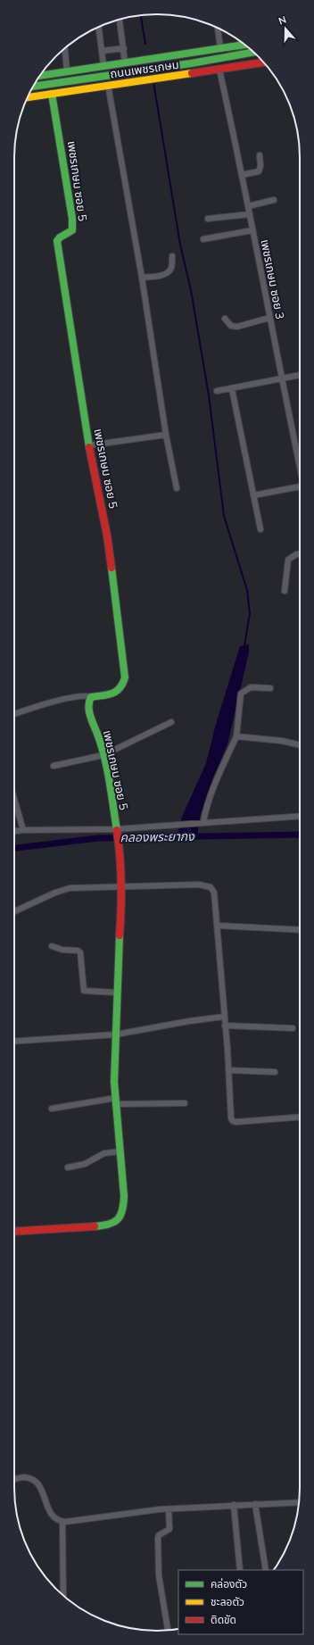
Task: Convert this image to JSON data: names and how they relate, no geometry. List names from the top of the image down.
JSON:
{
  "streets": {
    "main road": ["ถนนเพชรเกษม", "เพชรเกษม ซอย 5"],
    "street": ["เพชรเกษม ซอย 3"]
  },
  "crossings": [
    ["ถนนเพชรเกษม", "เพชรเกษม ซอย 5"],
    ["ถนนเพชรเกษม", "เพชรเกษม ซอย 3"]
  ],
  "water": ["คลองพระยากง"],
  "legend": ["คล่องตัว", "ชะลอตัว", "ติดขัด"],
  "north": "top"
}
